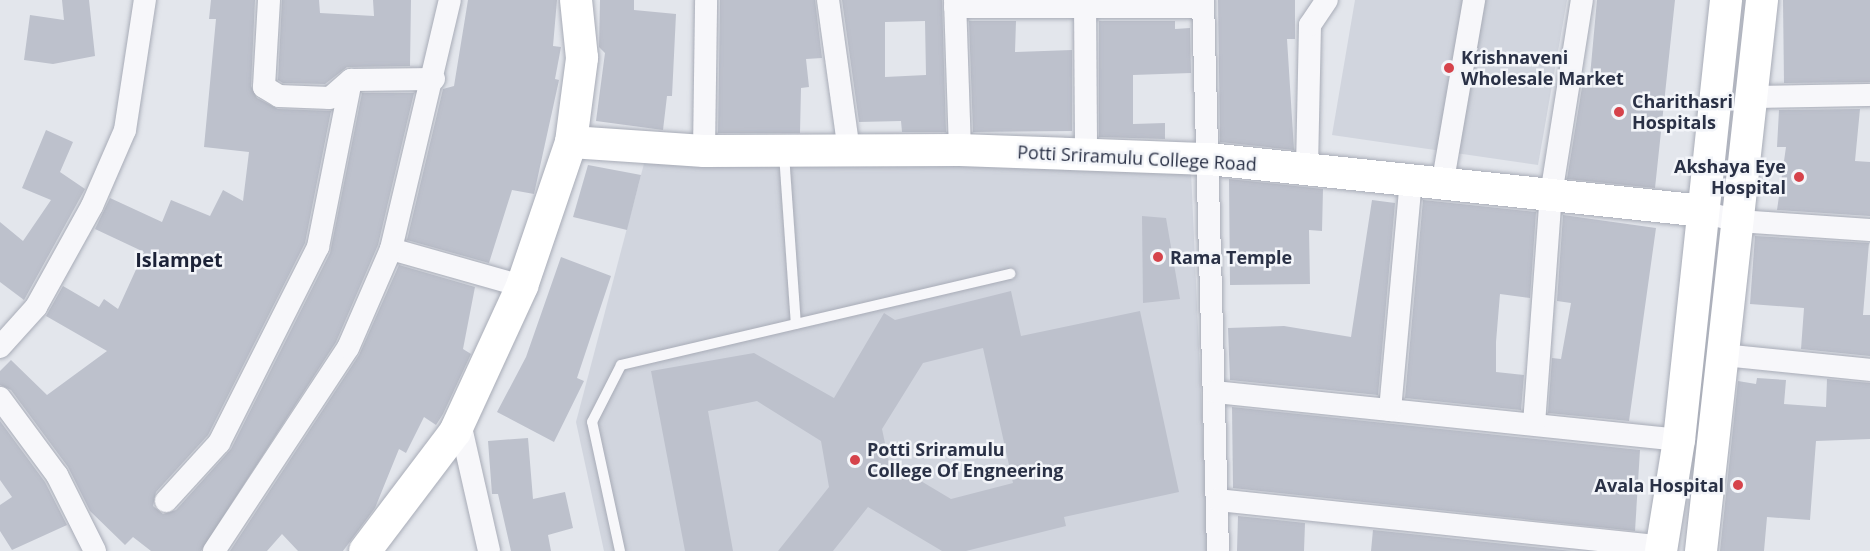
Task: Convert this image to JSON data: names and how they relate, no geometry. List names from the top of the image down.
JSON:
{
  "streets": {
    "street": ["Potti Sriramulu College Road"]
  },
  "districts": ["Islampet"],
  "places": [
    "Krishnaveni Wholesale Market",
    "Charithasri Hospitals",
    "Akshaya Eye Hospital",
    "Rama Temple",
    "Potti Sriramulu College Of Engneering",
    "Avala Hospital"
  ]
}
